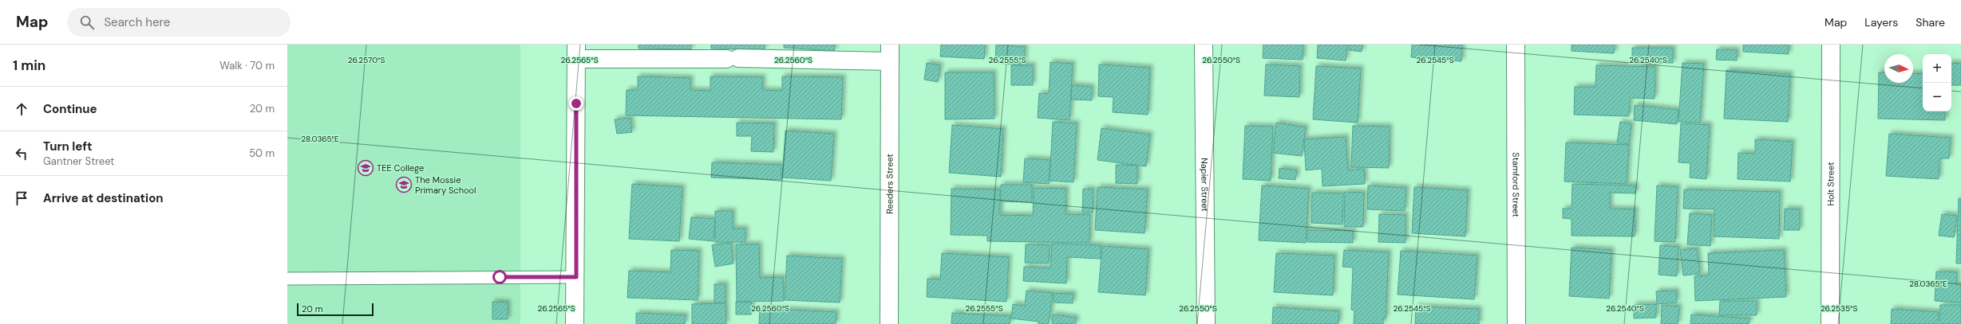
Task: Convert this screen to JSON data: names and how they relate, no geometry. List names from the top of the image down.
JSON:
{
  "streets": {
    "street": [
      "Reeders Street",
      "Napier Street",
      "Stamford Street",
      "Holt Street"
    ]
  },
  "places": {
    "school or university": ["TEE College", "The Mossie Primary School"]
  },
  "scale_bar": "20 m",
  "north": "right",
  "page": {
    "header": "Map",
    "search": "Search here",
    "nav": ["Map", "Layers", "Share"],
    "heading": ["1 min", "Walk · 70 m"],
    "map_buttons": ["+", "−"],
    "list": [
      ["Continue", "20 m"],
      ["Turn left", "Gantner Street", "50 m"],
      "Arrive at destination"
    ],
    "scale": "20 m"
  },
  "coordinates": [
    "26.2570°S",
    "26.2565°S",
    "26.2560°S",
    "26.2555°S",
    "26.2550°S",
    "26.2545°S",
    "26.2540°S",
    "28.0365°E",
    "26.2535°S"
  ]
}
